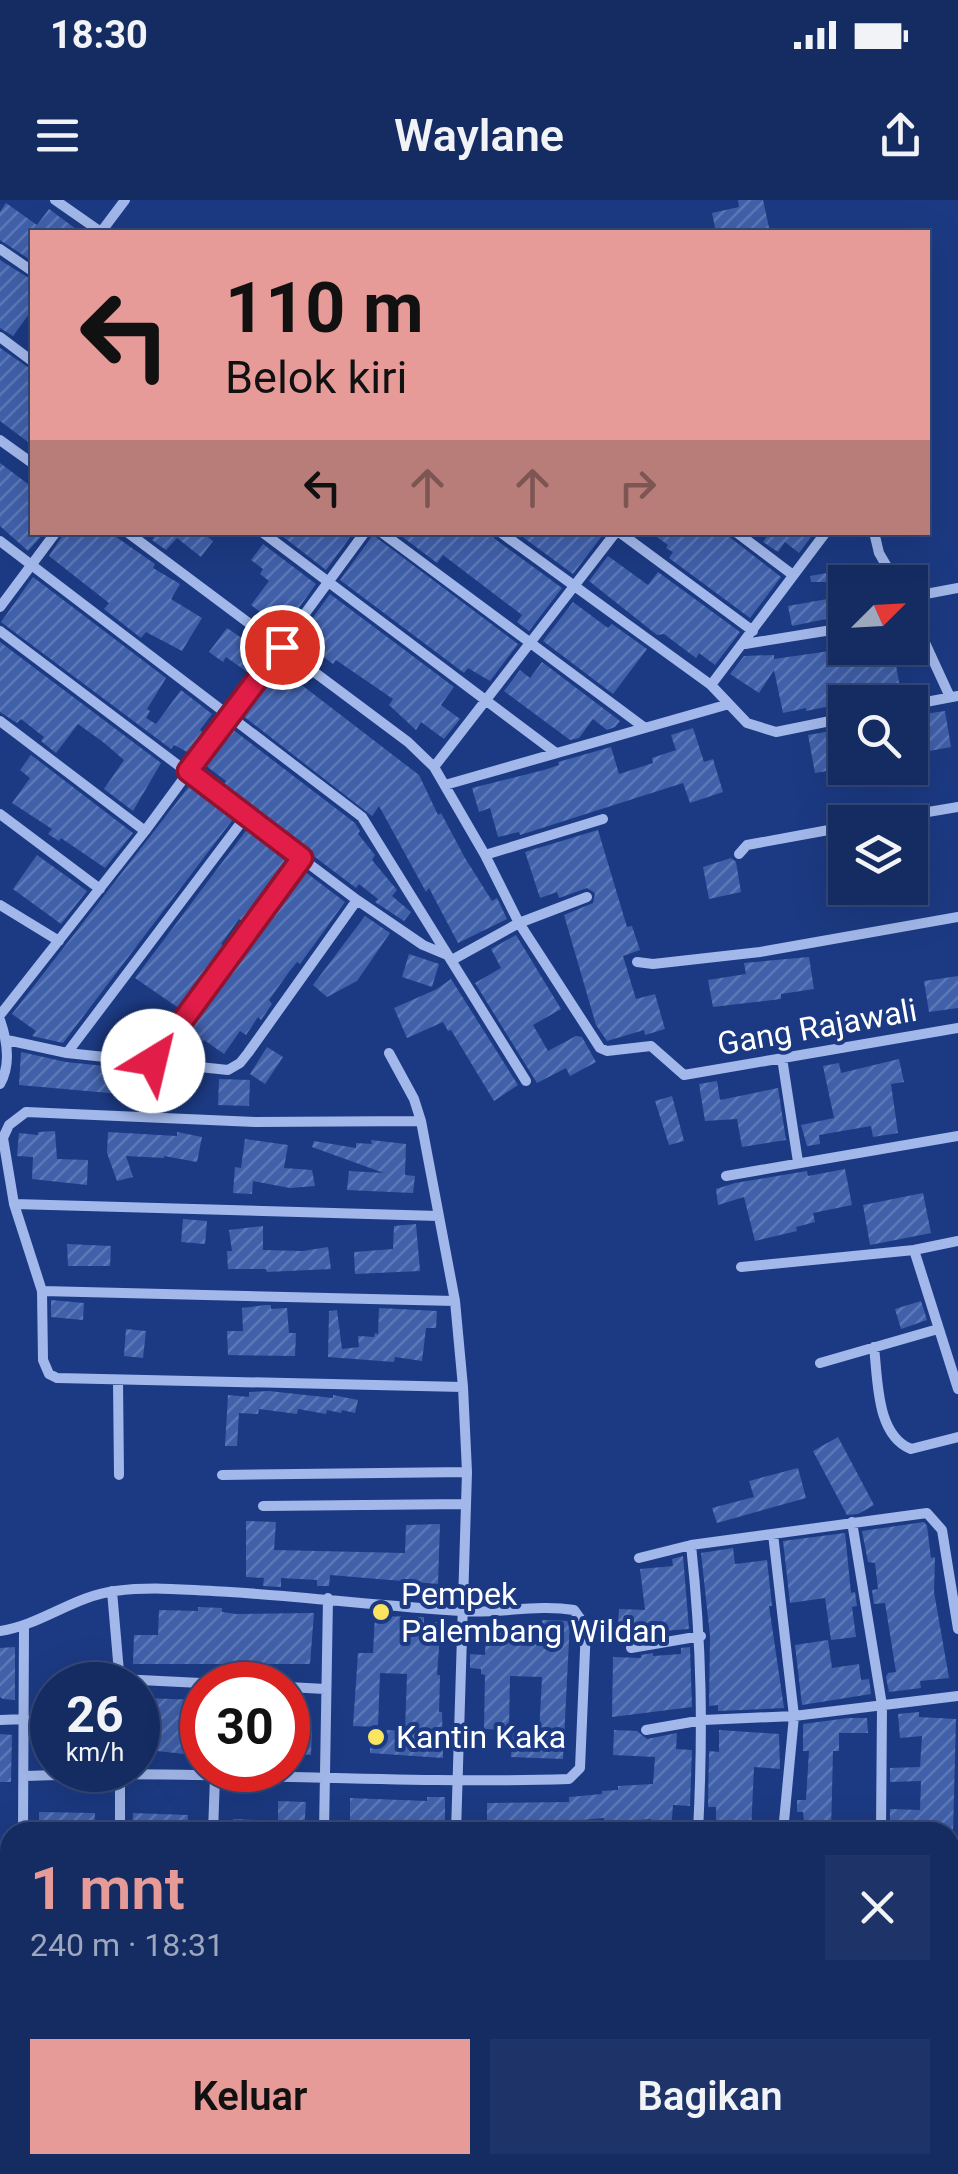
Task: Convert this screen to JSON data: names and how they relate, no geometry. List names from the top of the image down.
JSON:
{
  "streets": {
    "street": ["Gang Rajawali"]
  },
  "places": ["Pempek Palembang Wildan", "Kantin Kaka"],
  "north": "top right",
  "page": {
    "status": "18:30",
    "header": "Waylane",
    "turn": ["110 m", "Belok kiri"],
    "speed": "26 km/h",
    "limit": "30",
    "heading": ["1 mnt", "240 m · 18:31"],
    "buttons": ["Keluar", "Bagikan"]
  }
}
